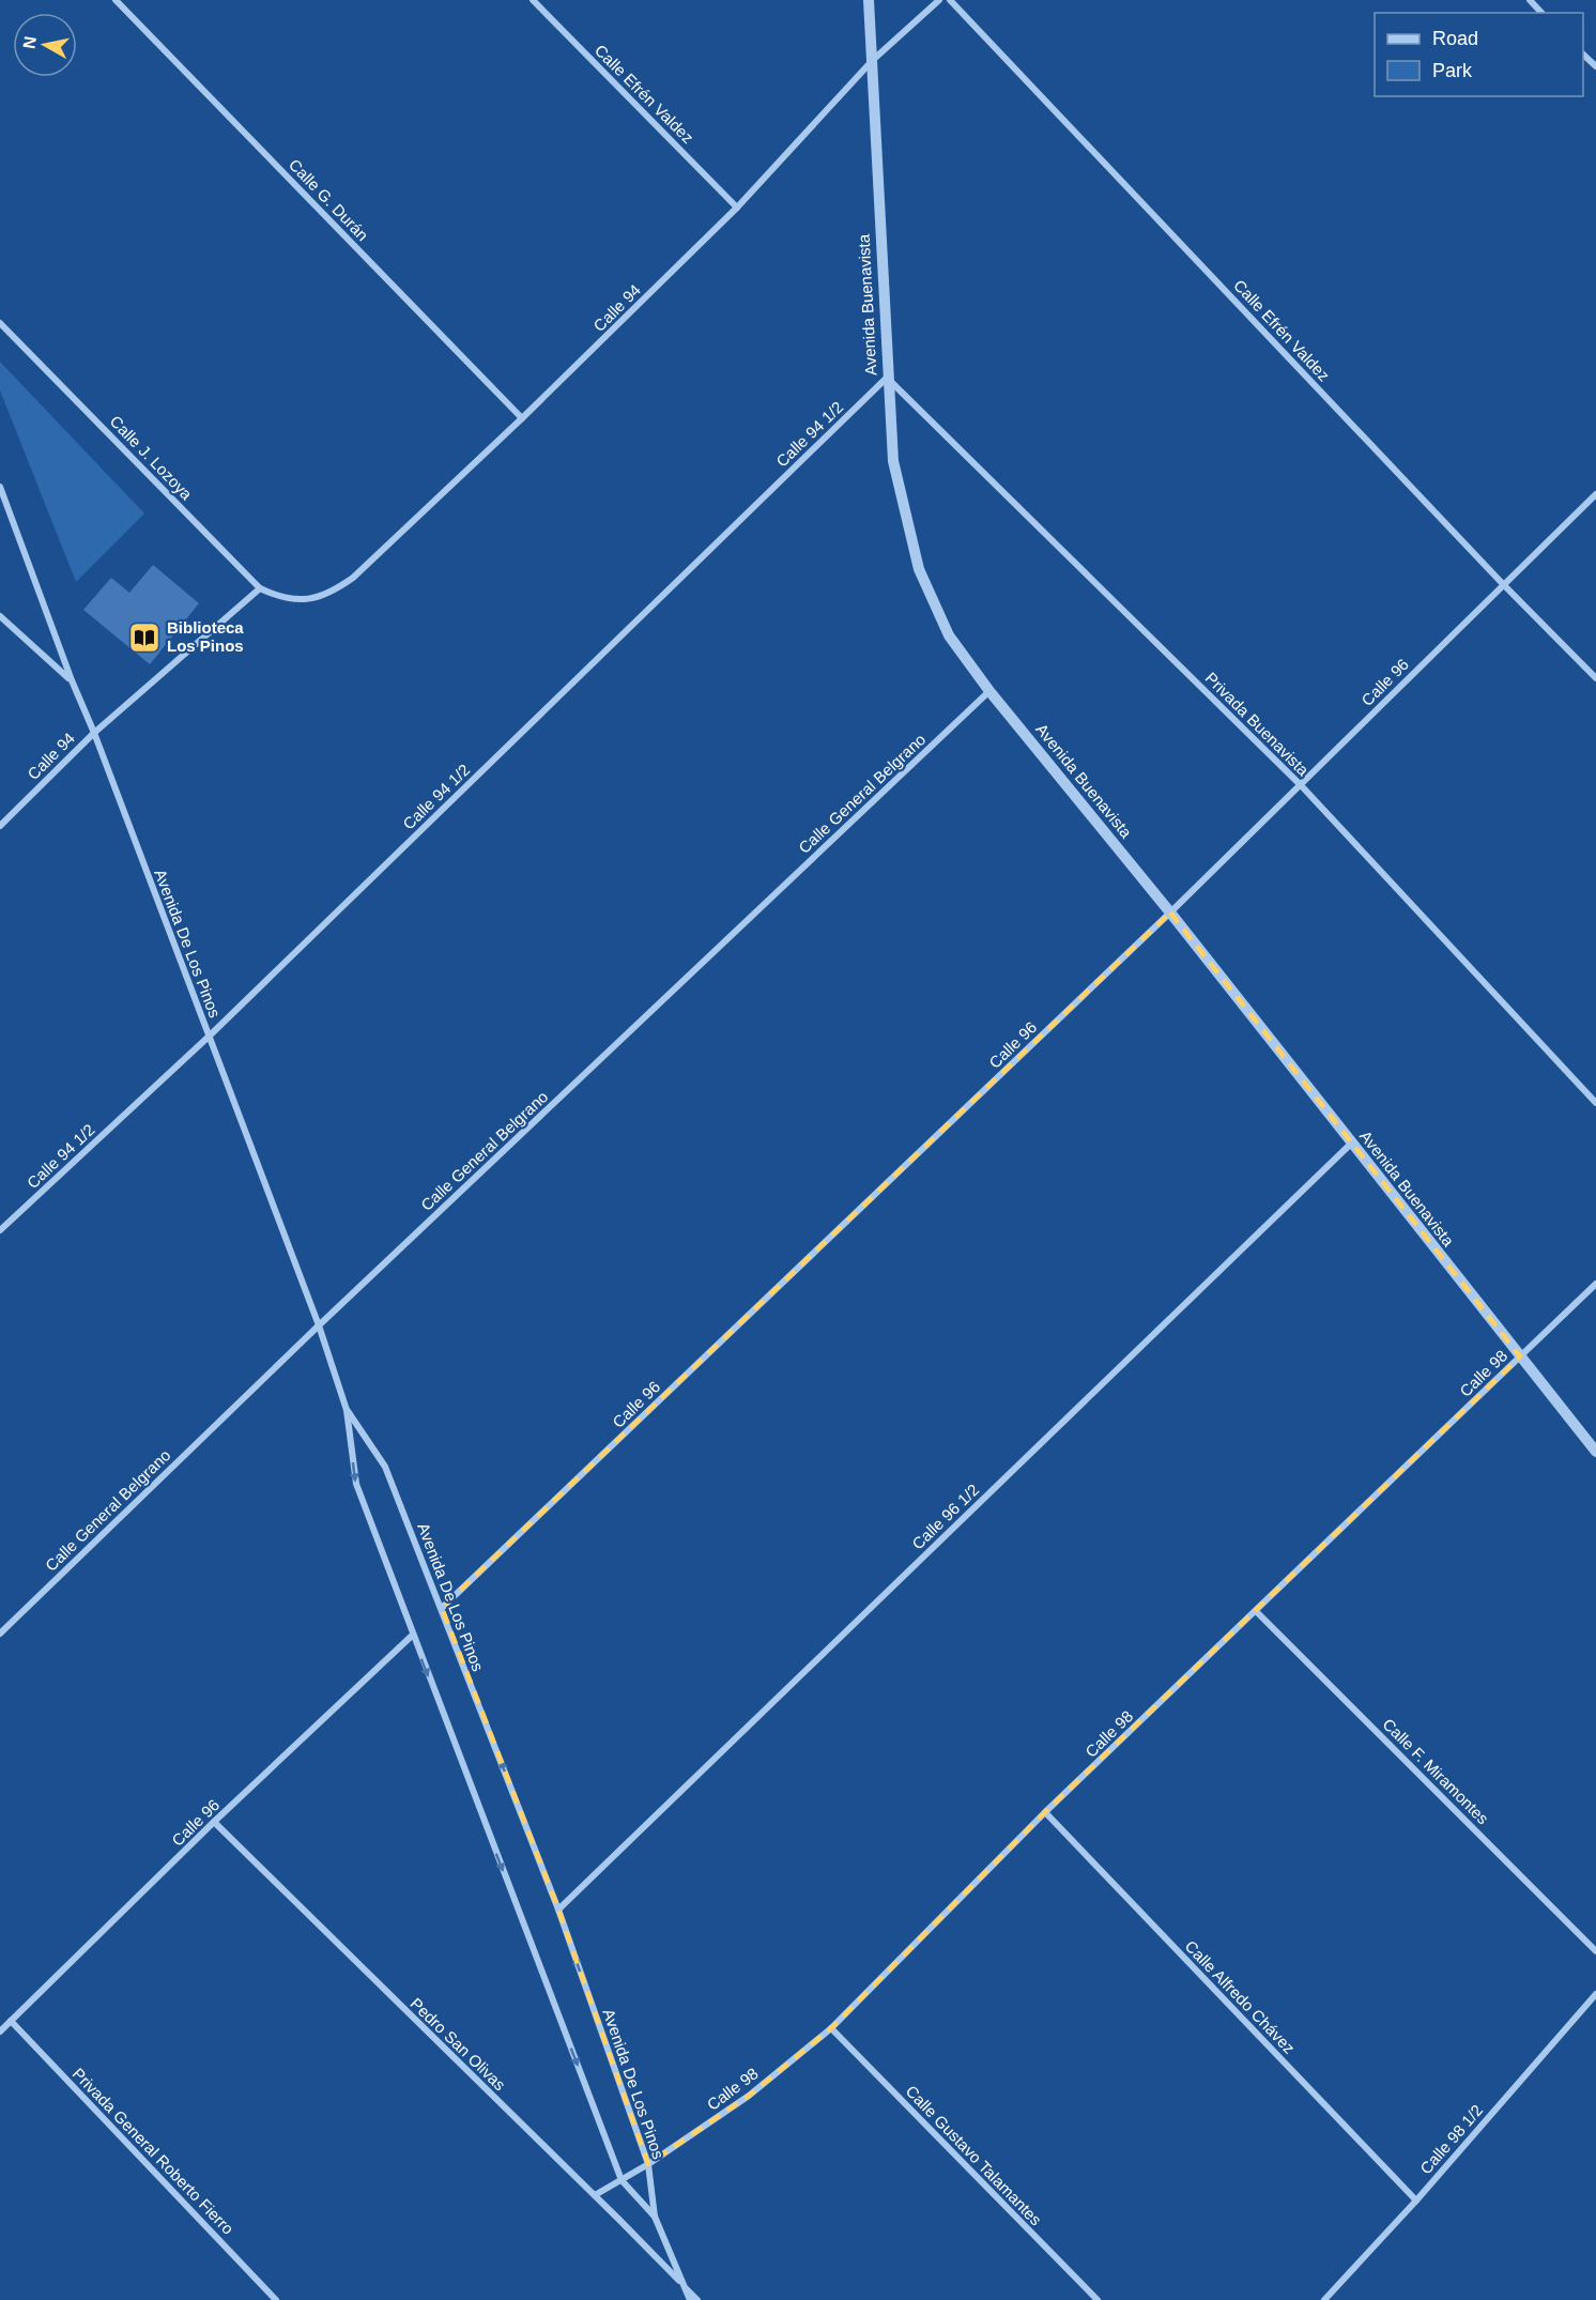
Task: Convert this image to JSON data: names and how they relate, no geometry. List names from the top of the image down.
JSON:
{
  "streets": {
    "street": [
      "Calle Efrén Valdez",
      "Calle G. Durán",
      "Avenida Buenavista",
      "Calle 94",
      "Calle 94 1/2",
      "Calle J. Lozoya",
      "Calle 96",
      "Privada Buenavista",
      "Calle General Belgrano",
      "Avenida De Los Pinos",
      "Calle 98",
      "Calle 96 1/2",
      "Calle F. Miramontes",
      "Calle Alfredo Chávez",
      "Pedro San Olivas",
      "Calle 98 1/2",
      "Privada General Roberto Fierro",
      "Calle Gustavo Talamantes"
    ]
  },
  "crossings": [
    ["Calle Efrén Valdez", "Calle 94"],
    ["Calle Efrén Valdez", "Calle 96"],
    ["Calle G. Durán", "Calle 94"],
    ["Avenida Buenavista", "Calle 94"],
    ["Avenida Buenavista", "Calle 94 1/2"],
    ["Avenida Buenavista", "Calle 96"],
    ["Avenida Buenavista", "Privada Buenavista"],
    ["Avenida Buenavista", "Calle General Belgrano"],
    ["Avenida Buenavista", "Calle 98"],
    ["Avenida Buenavista", "Calle 96 1/2"],
    ["Calle 94", "Calle J. Lozoya"],
    ["Calle 94", "Avenida De Los Pinos"],
    ["Calle 94 1/2", "Privada Buenavista"],
    ["Calle 94 1/2", "Avenida De Los Pinos"],
    ["Calle 96", "Privada Buenavista"],
    ["Calle 96", "Avenida De Los Pinos"],
    ["Calle 96", "Pedro San Olivas"],
    ["Calle 96", "Privada General Roberto Fierro"],
    ["Calle General Belgrano", "Avenida De Los Pinos"],
    ["Avenida De Los Pinos", "Calle 98"],
    ["Avenida De Los Pinos", "Calle 96 1/2"],
    ["Calle 98", "Calle F. Miramontes"],
    ["Calle 98", "Calle Alfredo Chávez"],
    ["Calle 98", "Pedro San Olivas"],
    ["Calle 98", "Calle Gustavo Talamantes"],
    ["Calle Alfredo Chávez", "Calle 98 1/2"]
  ],
  "places": {
    "library": ["Biblioteca Los Pinos"]
  },
  "legend": ["Road", "Park"],
  "north": "left"
}
